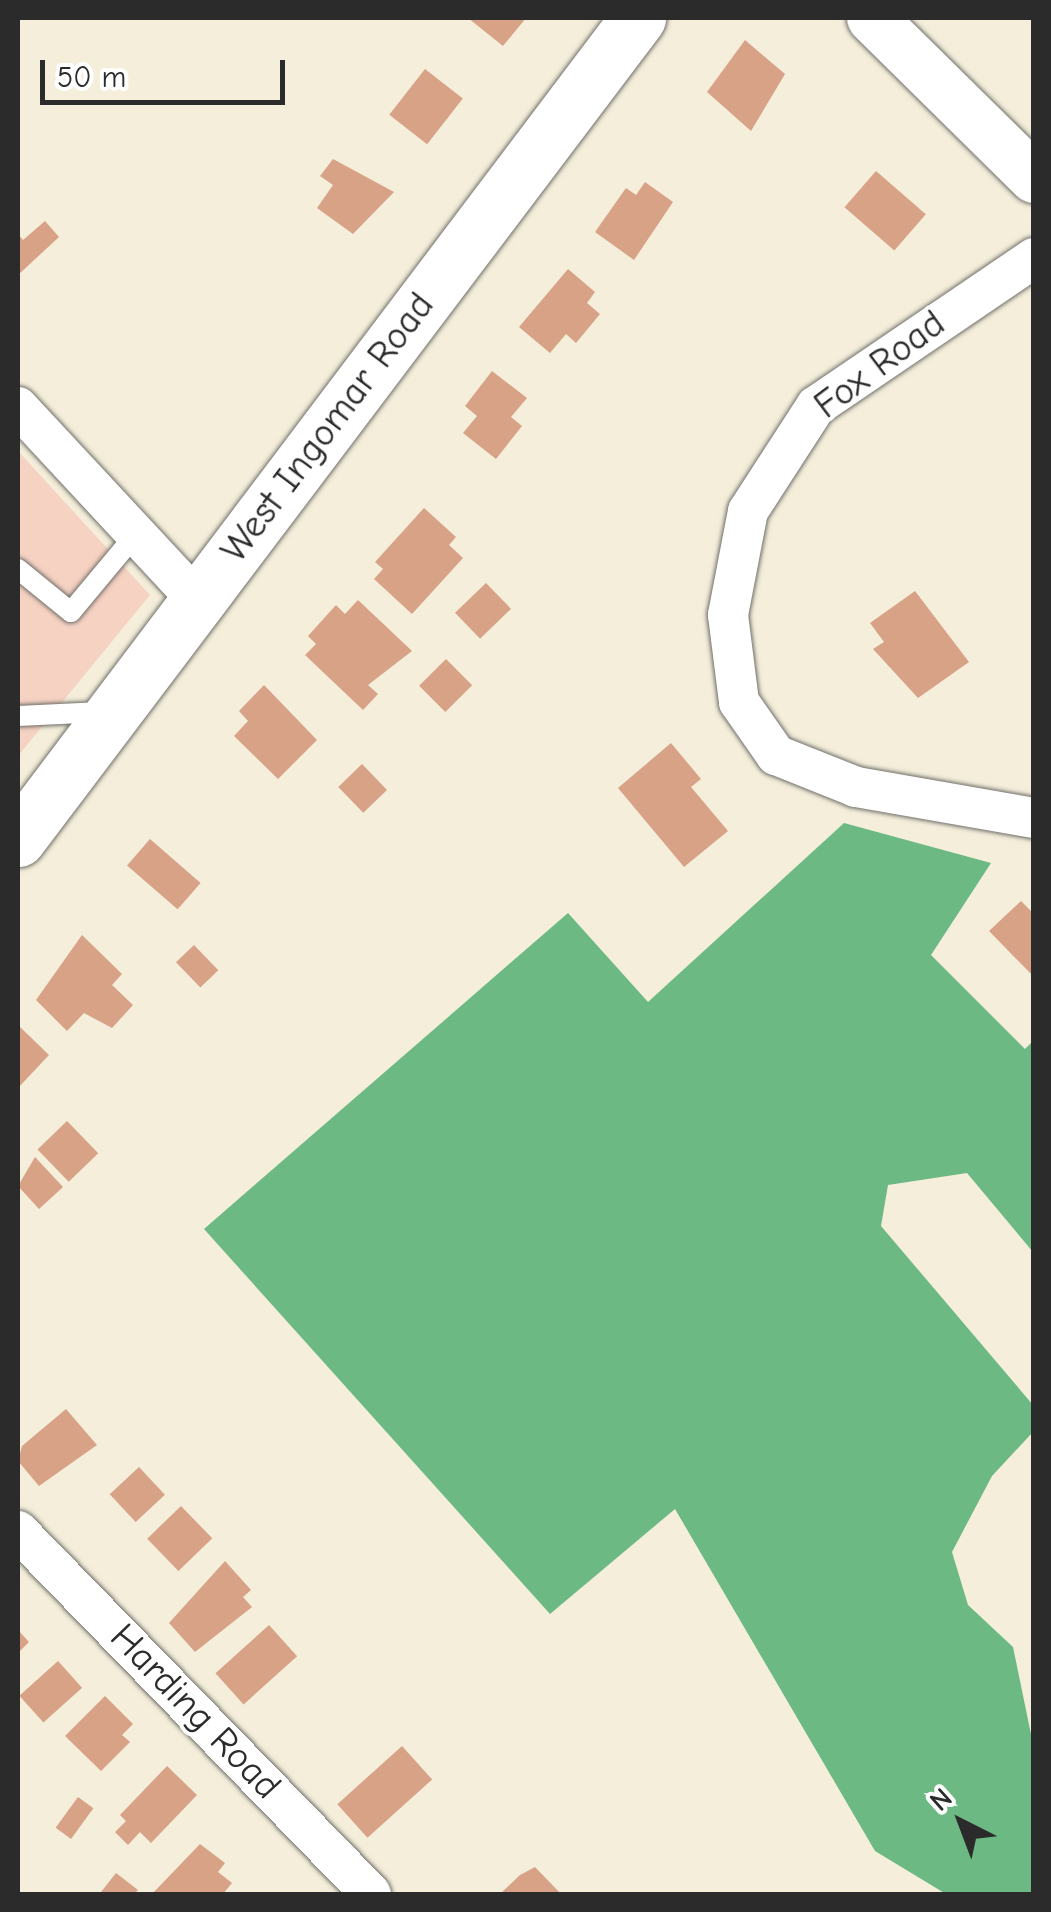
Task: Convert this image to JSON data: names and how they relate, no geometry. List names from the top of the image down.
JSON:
{
  "streets": {
    "main road": ["West Ingomar Road"],
    "street": ["Fox Road", "Harding Road"]
  },
  "scale_bar": "50 m",
  "north": "top left"
}
